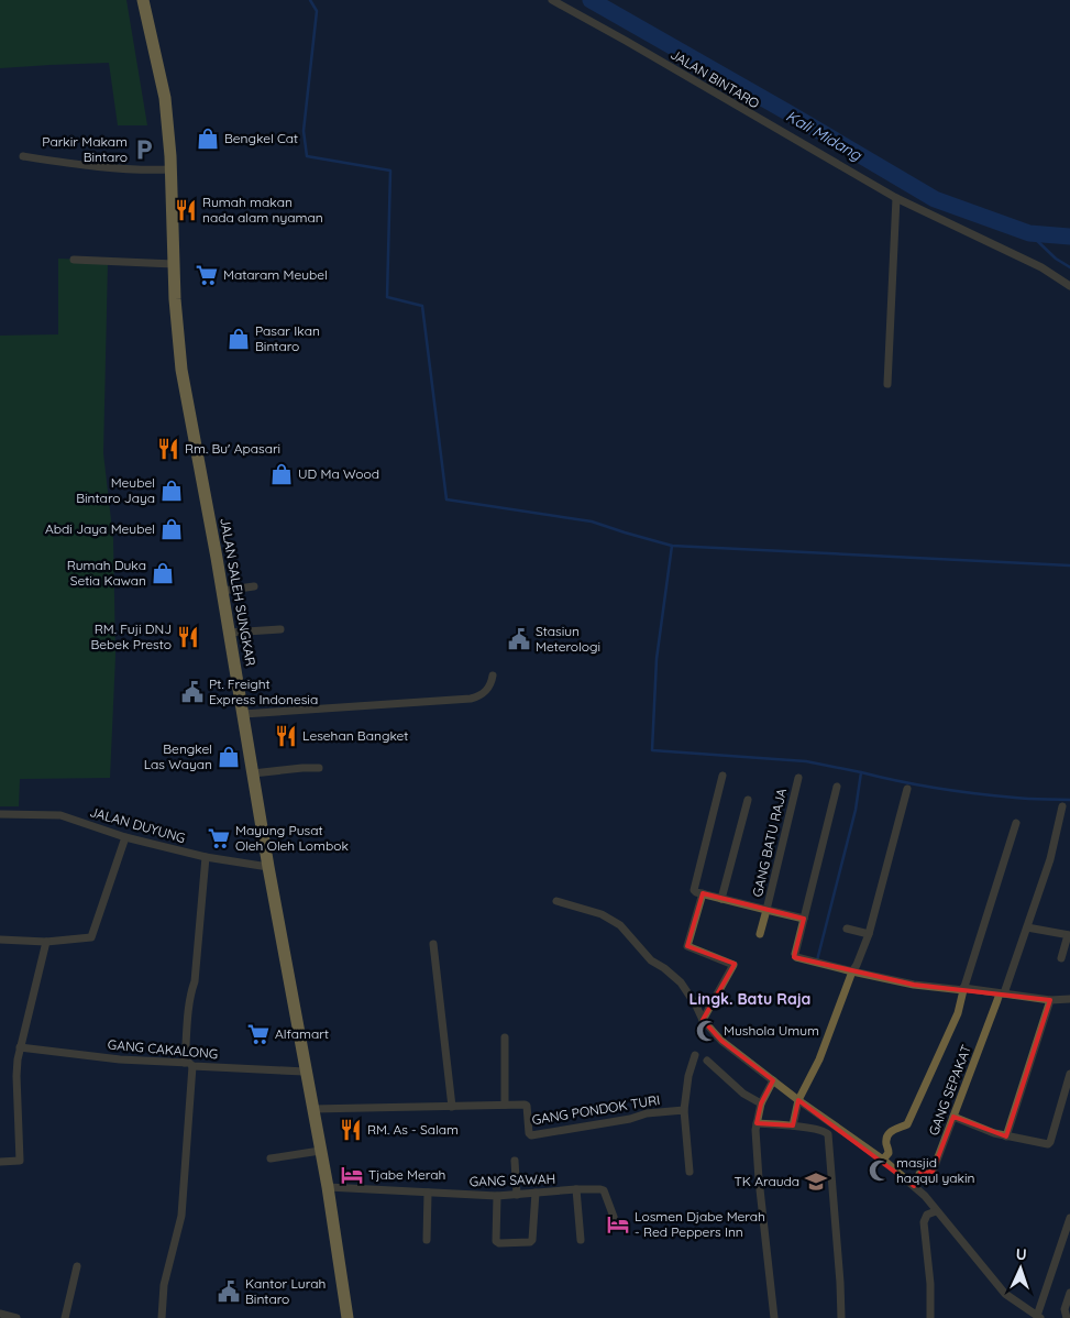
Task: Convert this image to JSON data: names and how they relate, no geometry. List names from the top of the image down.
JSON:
{
  "streets": {
    "highway": ["JALAN SALEH SUNGKAR"],
    "street": [
      "JALAN BINTARO",
      "JALAN DUYUNG",
      "GANG BATU RAJA",
      "GANG CAKALONG",
      "GANG SEPAKAT",
      "GANG PONDOK TURI",
      "GANG SAWAH"
    ]
  },
  "crossings": [
    ["JALAN SALEH SUNGKAR", "JALAN DUYUNG"],
    ["JALAN SALEH SUNGKAR", "GANG CAKALONG"],
    ["JALAN SALEH SUNGKAR", "GANG PONDOK TURI"],
    ["JALAN SALEH SUNGKAR", "GANG SAWAH"]
  ],
  "districts": ["Lingk. Batu Raja"],
  "water": ["Kali Midang"],
  "places": {
    "shop": [
      "Bengkel Cat",
      "Pasar Ikan Bintaro",
      "UD Ma Wood",
      "Meubel Bintaro Jaya",
      "Abdi Jaya Meubel",
      "Rumah Duka Setia Kawan",
      "Bengkel Las Wayan"
    ],
    "parking": ["Parkir Makam Bintaro"],
    "restaurant": [
      "Rumah makan nada alam nyaman",
      "Rm. Bu' Apasari",
      "RM. Fuji DNJ Bebek Presto",
      "Lesehan Bangket",
      "RM. As - Salam"
    ],
    "supermarket": ["Mataram Meubel", "Mayung Pusat Oleh Oleh Lombok", "Alfamart"],
    "public building": ["Stasiun Meterologi", "Pt. Freight Express Indonesia", "Kantor Lurah Bintaro"],
    "mosque": ["Mushola Umum", "masjid haqqul yakin"],
    "hotel": ["Tjabe Merah", "Losmen Djabe Merah - Red Peppers Inn"],
    "school or university": ["TK Arauda"]
  },
  "north": "top"
}
